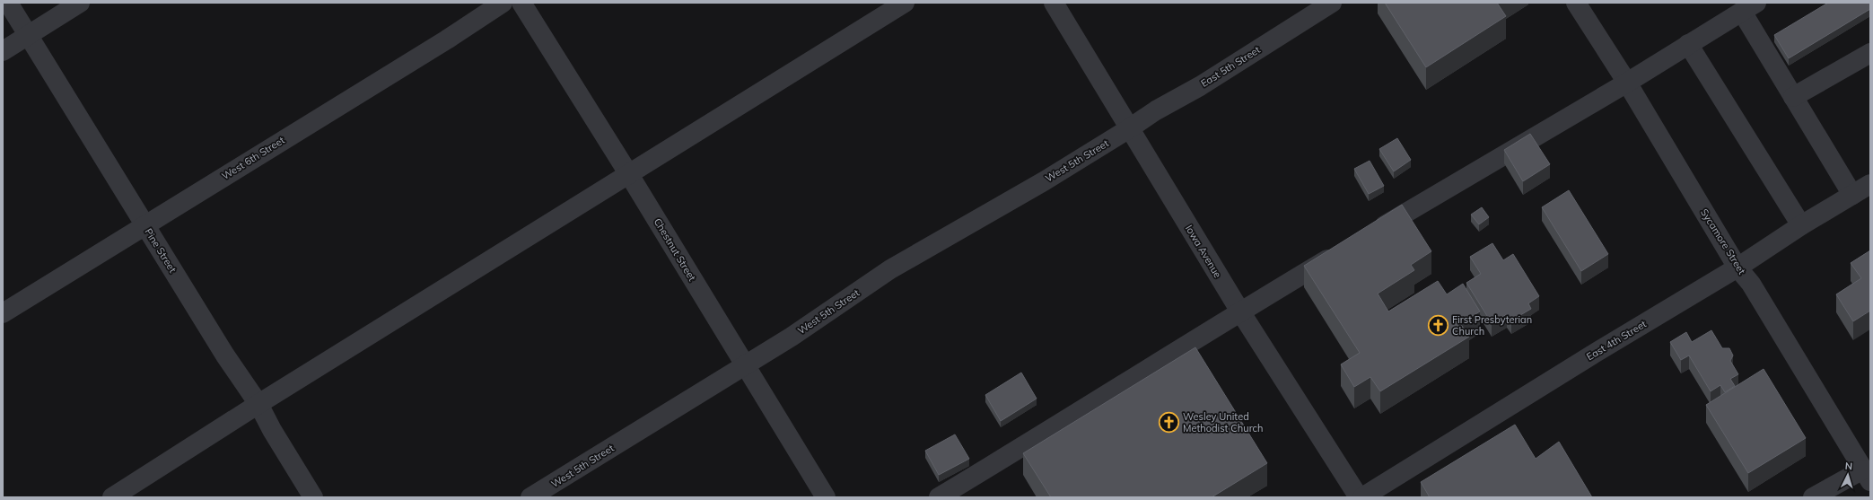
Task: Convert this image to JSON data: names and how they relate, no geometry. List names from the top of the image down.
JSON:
{
  "streets": {
    "street": [
      "East 5th Street",
      "West 6th Street",
      "West 5th Street",
      "Sycamore Street",
      "Chestnut Street",
      "Pine Street",
      "Iowa Avenue",
      "East 4th Street"
    ]
  },
  "crossings": [
    ["East 5th Street", "West 5th Street"],
    ["East 5th Street", "Iowa Avenue"],
    ["West 6th Street", "Pine Street"],
    ["West 5th Street", "Chestnut Street"],
    ["West 5th Street", "Iowa Avenue"],
    ["Sycamore Street", "East 4th Street"]
  ],
  "places": {
    "church": ["First Presbyterian Church", "Wesley United Methodist Church"]
  },
  "north": "top"
}
